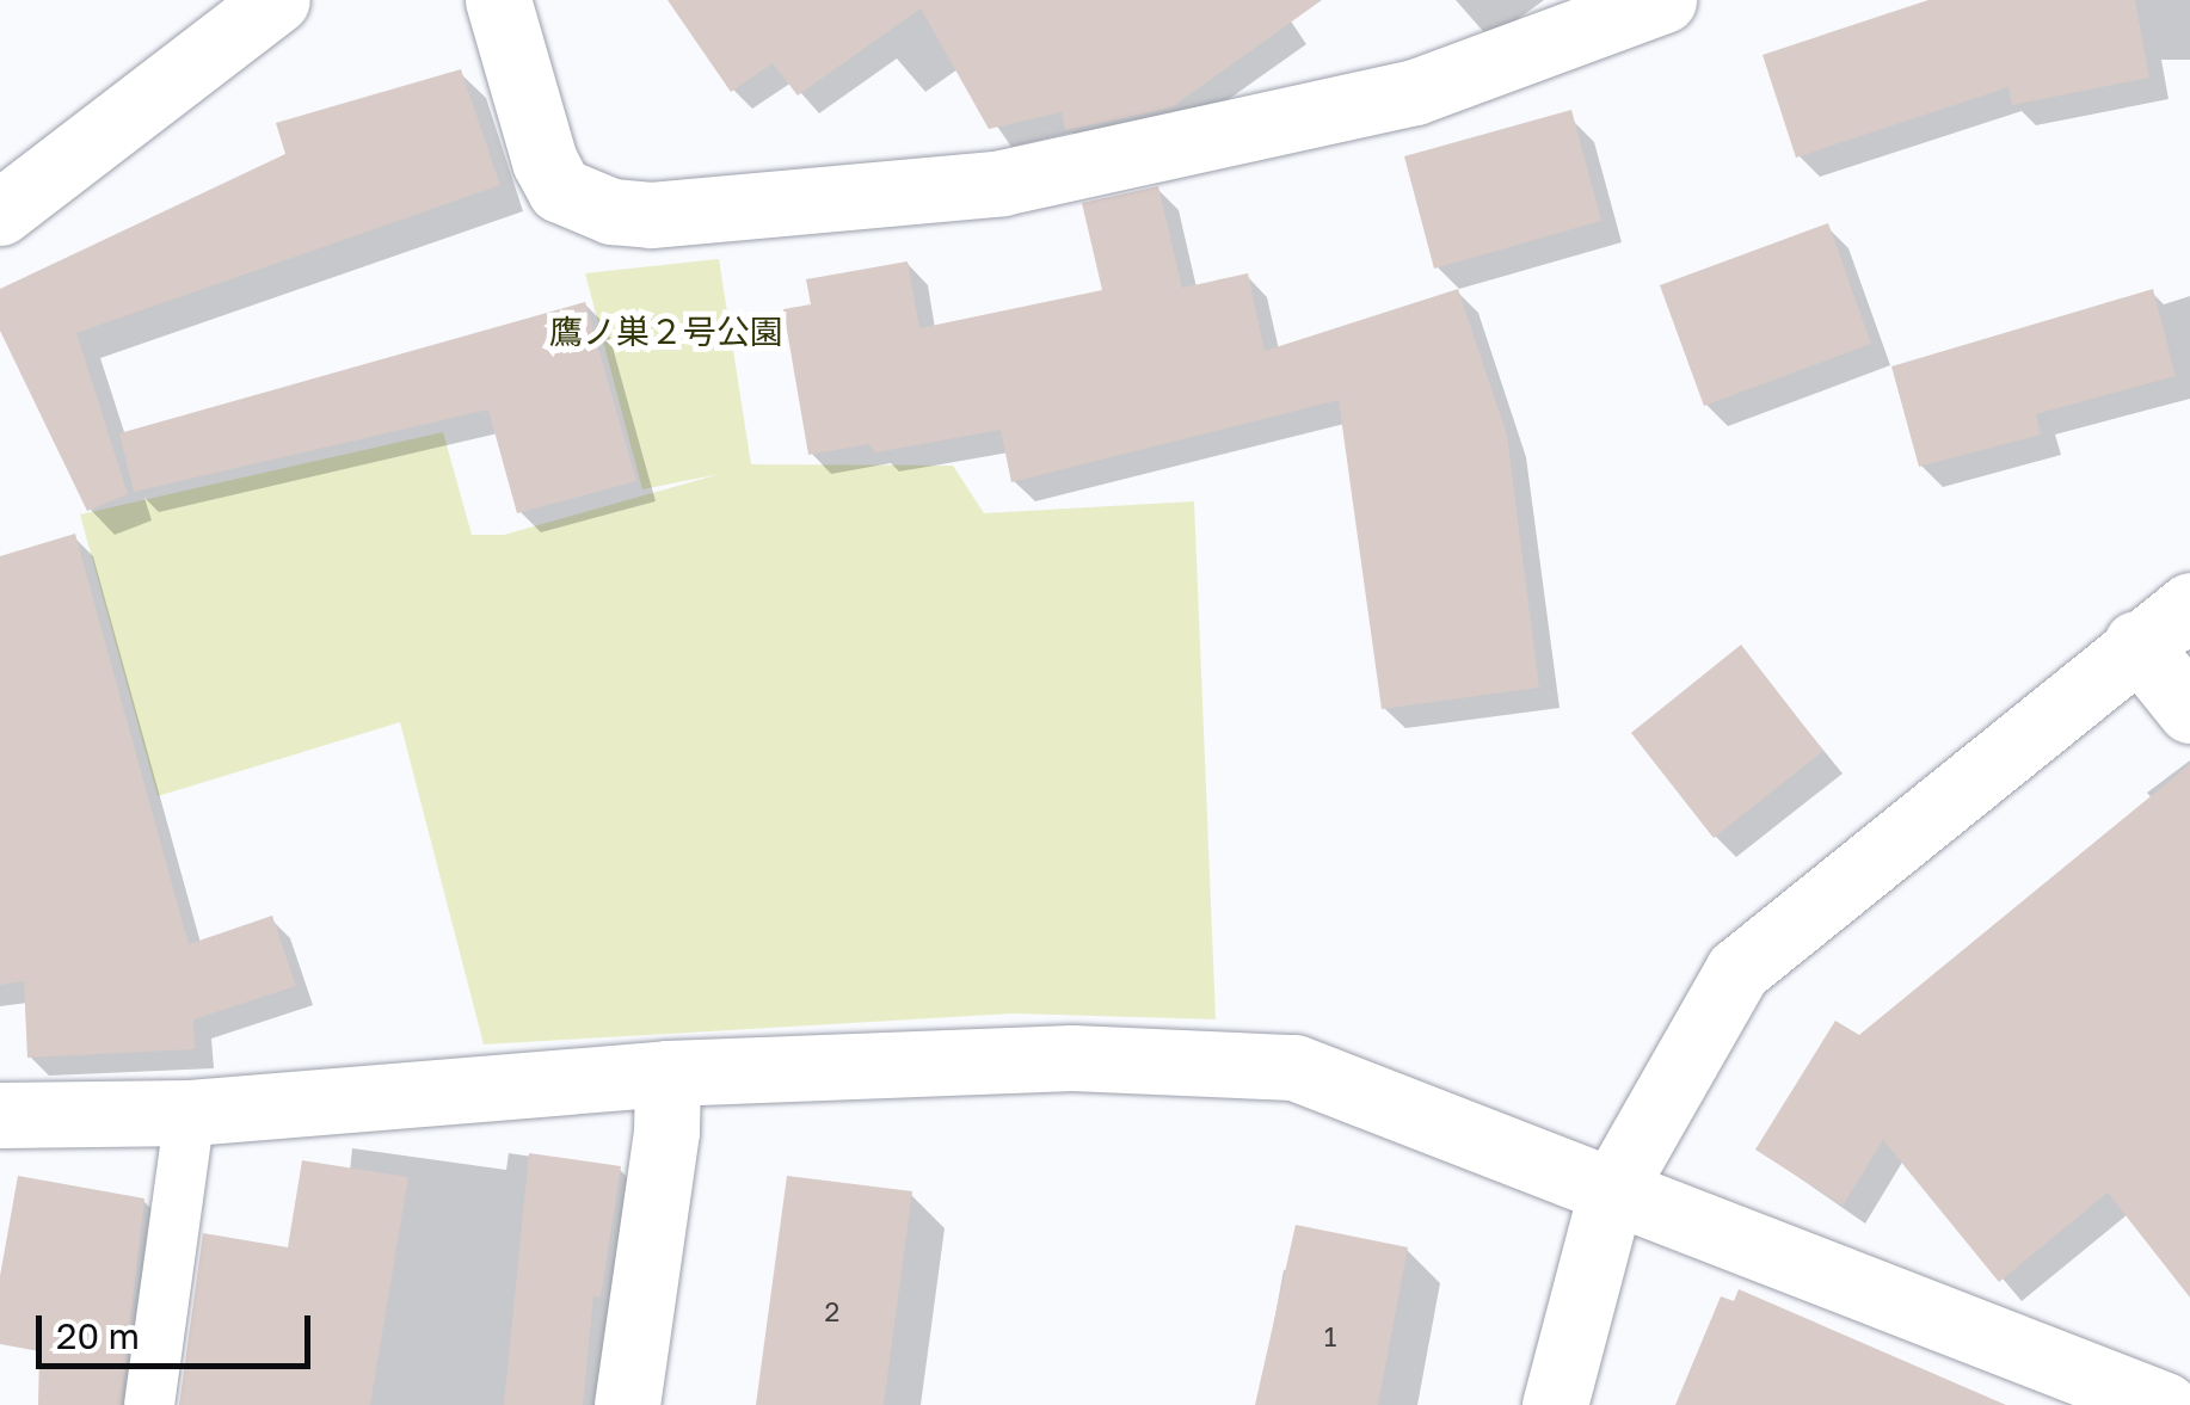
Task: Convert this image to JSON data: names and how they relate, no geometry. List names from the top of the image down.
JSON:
{
  "parks": ["鷹ノ巣２号公園"],
  "house_numbers": ["2", "1"],
  "scale_bar": "20 m"
}
